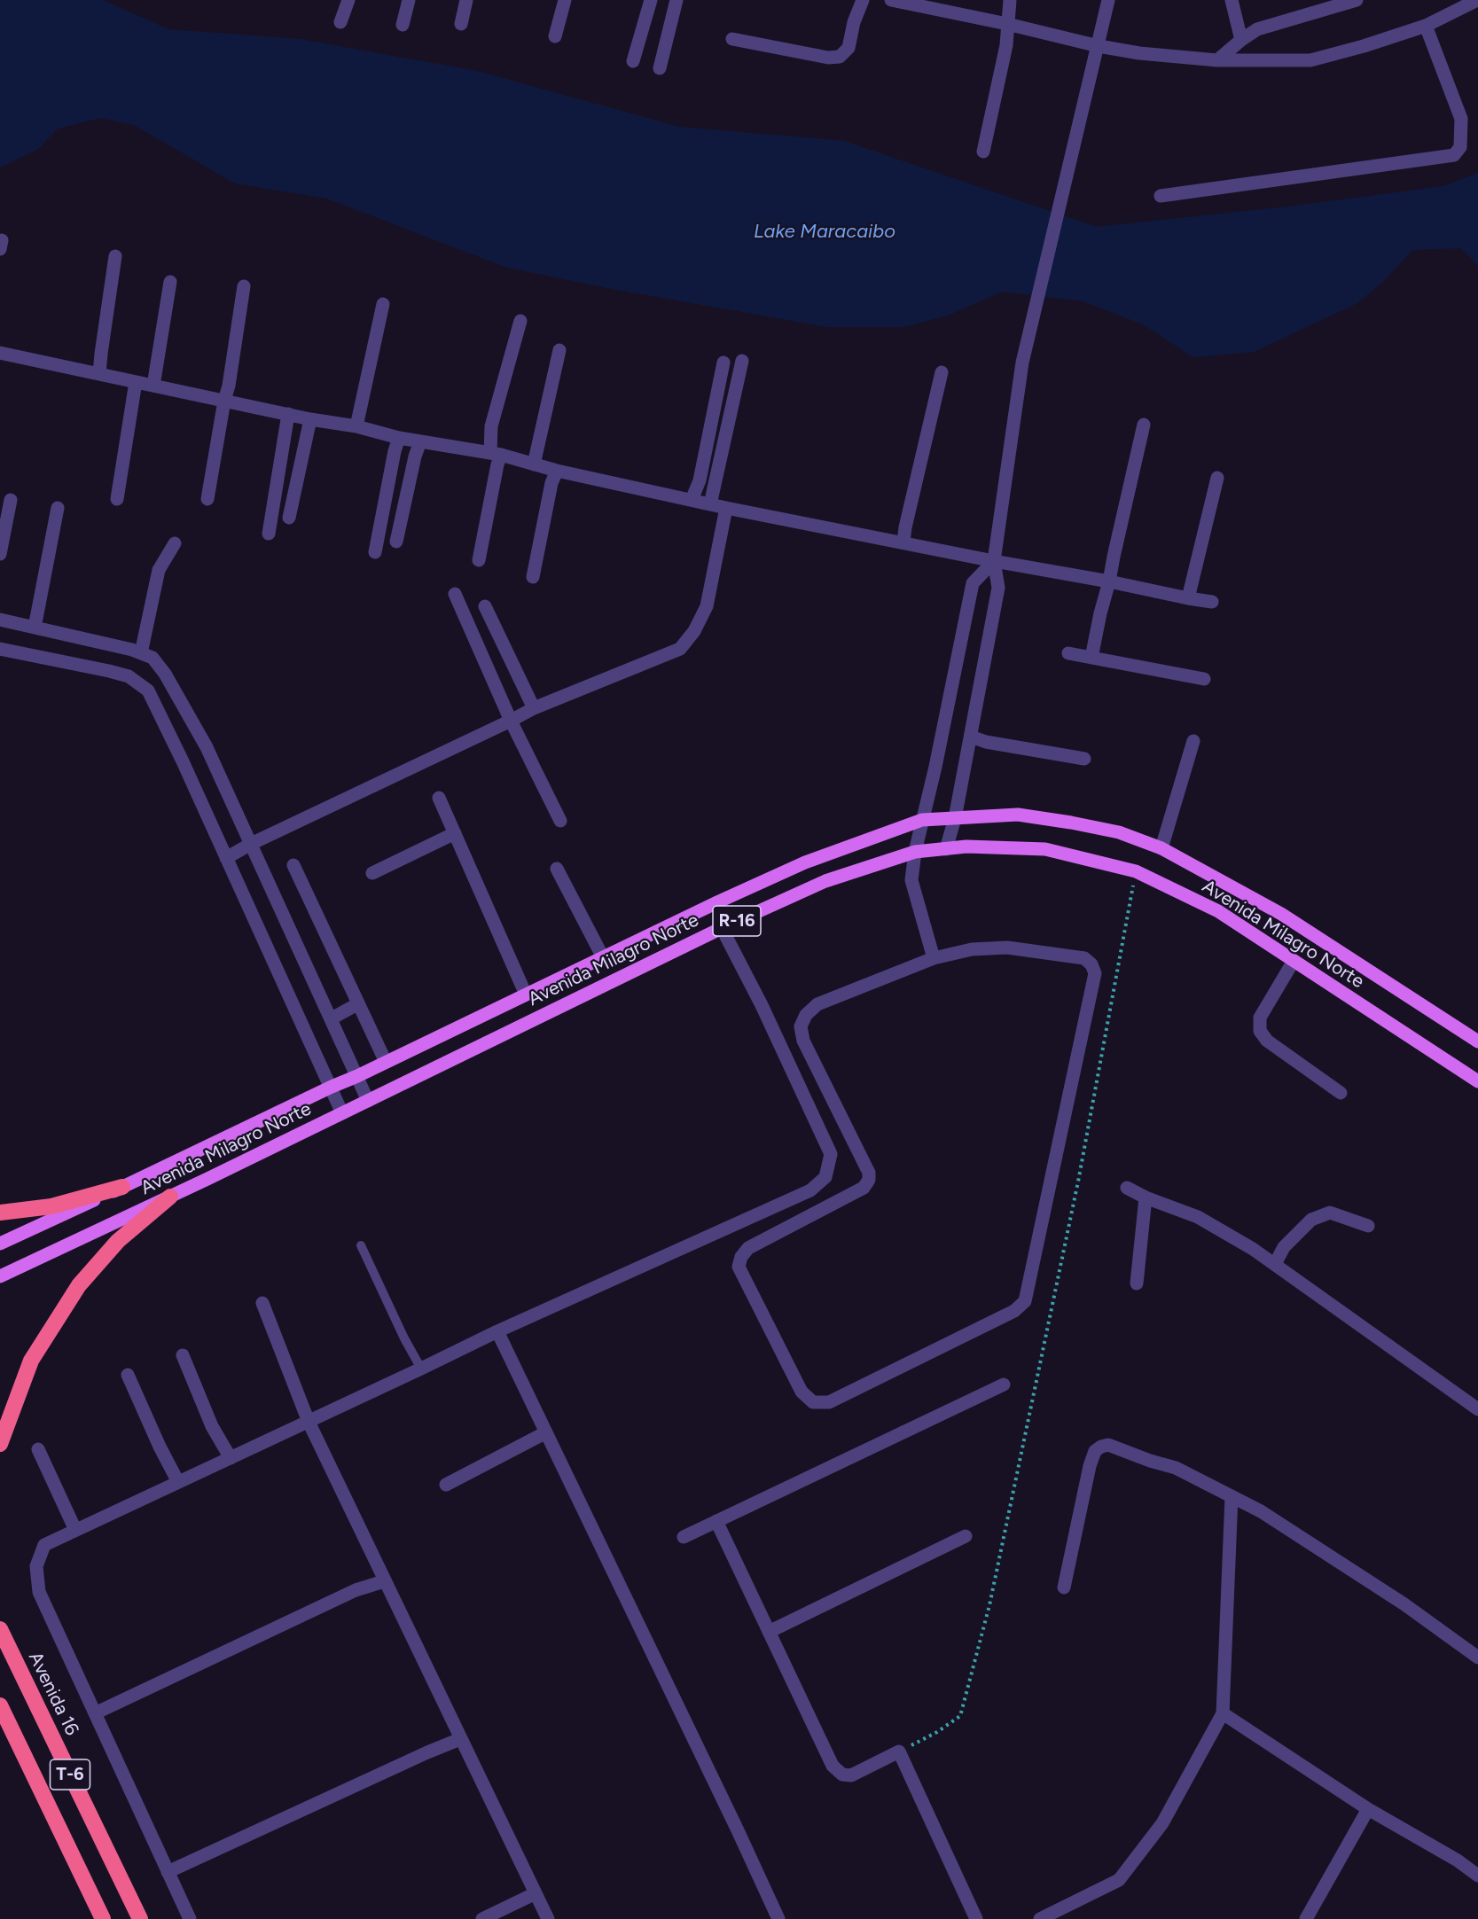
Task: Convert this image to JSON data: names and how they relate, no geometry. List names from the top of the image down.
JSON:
{
  "streets": {
    "highway": ["Avenida 16", "T-6"],
    "main road": ["R-16", "Avenida Milagro Norte"]
  },
  "water": ["Lake Maracaibo"]
}
